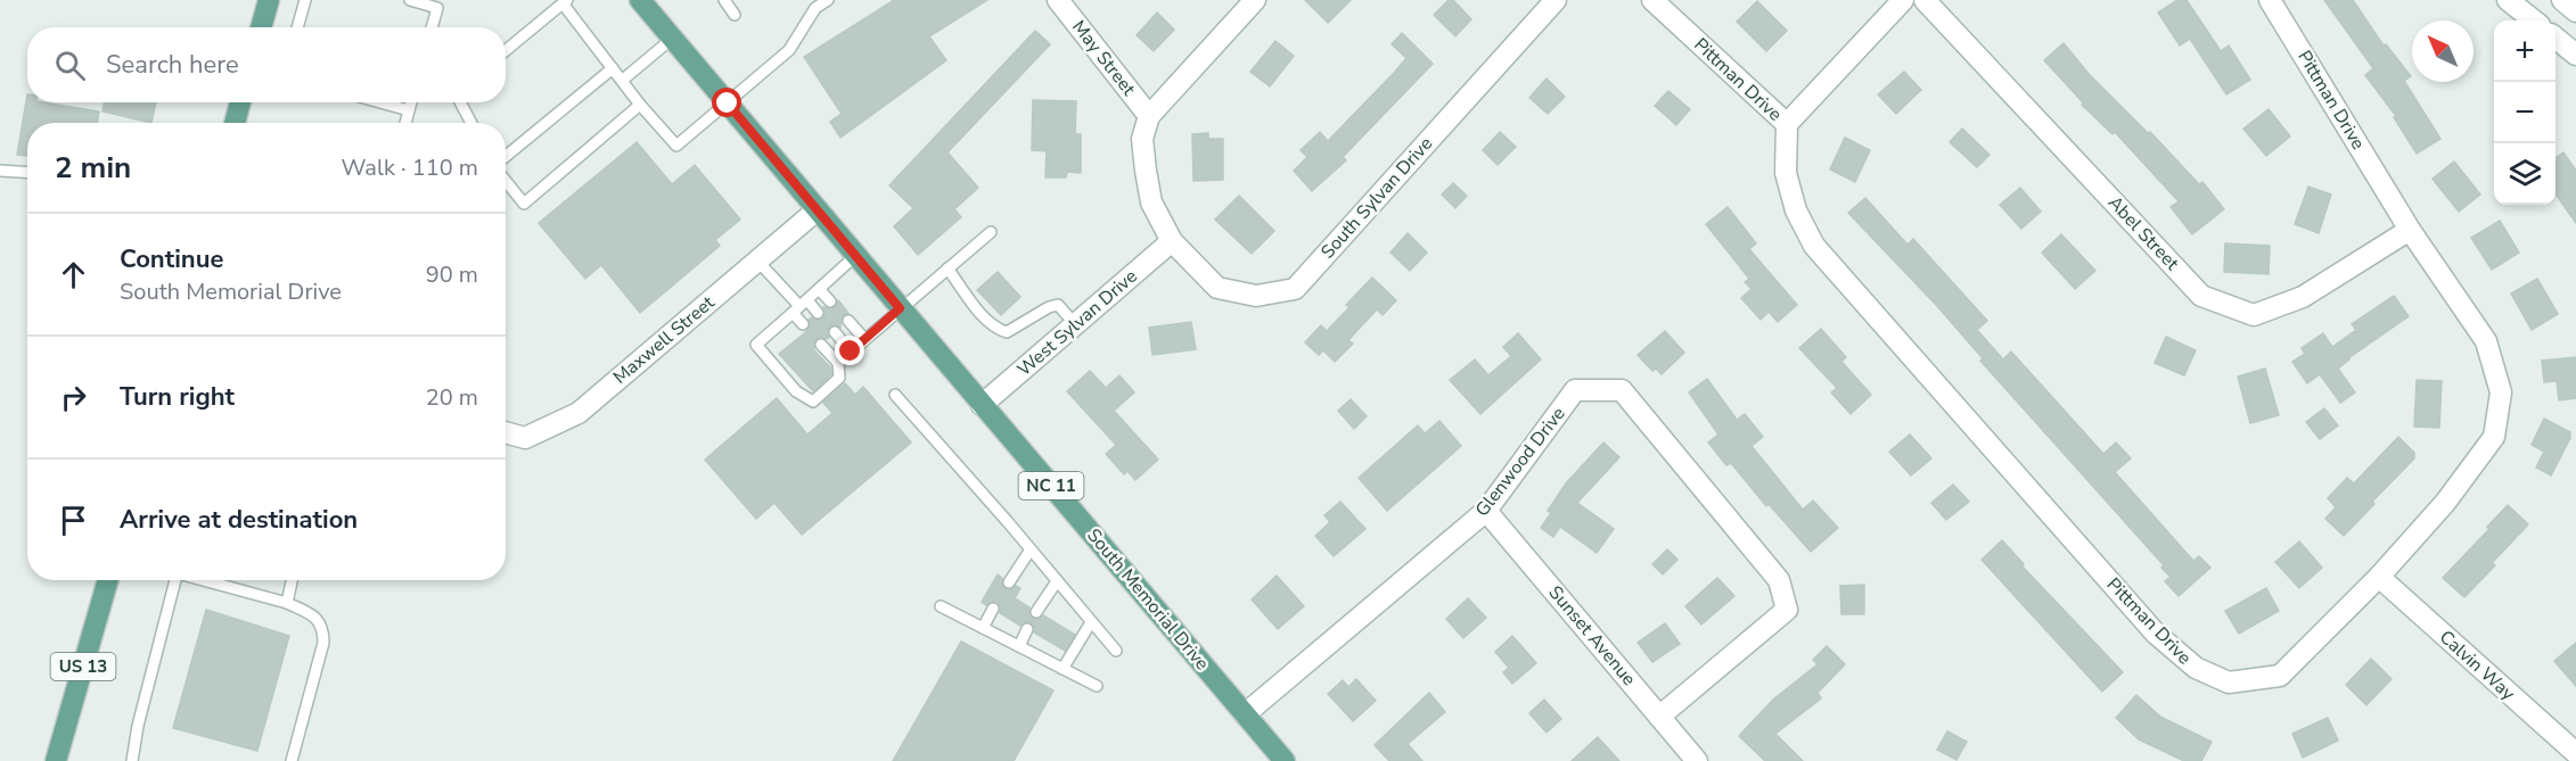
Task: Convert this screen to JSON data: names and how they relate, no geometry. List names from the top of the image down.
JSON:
{
  "streets": {
    "main road": ["NC 11", "South Memorial Drive", "US 13"],
    "street": [
      "May Street",
      "Pittman Drive",
      "South Sylvan Drive",
      "Abel Street",
      "West Sylvan Drive",
      "Maxwell Street",
      "Glenwood Drive",
      "Sunset Avenue",
      "Calvin Way"
    ]
  },
  "crossings": [
    ["May Street", "South Sylvan Drive"],
    ["Pittman Drive", "Abel Street"],
    ["Pittman Drive", "Calvin Way"],
    ["South Sylvan Drive", "West Sylvan Drive"],
    ["West Sylvan Drive", "South Memorial Drive"],
    ["Maxwell Street", "South Memorial Drive"],
    ["Glenwood Drive", "South Memorial Drive"],
    ["Glenwood Drive", "Sunset Avenue"]
  ],
  "north": "top left",
  "page": {
    "map_buttons": ["+", "−"],
    "search": "Search here",
    "heading": ["2 min", "Walk · 110 m"],
    "list": [
      ["Continue", "South Memorial Drive", "90 m"],
      ["Turn right", "20 m"],
      "Arrive at destination"
    ]
  }
}
